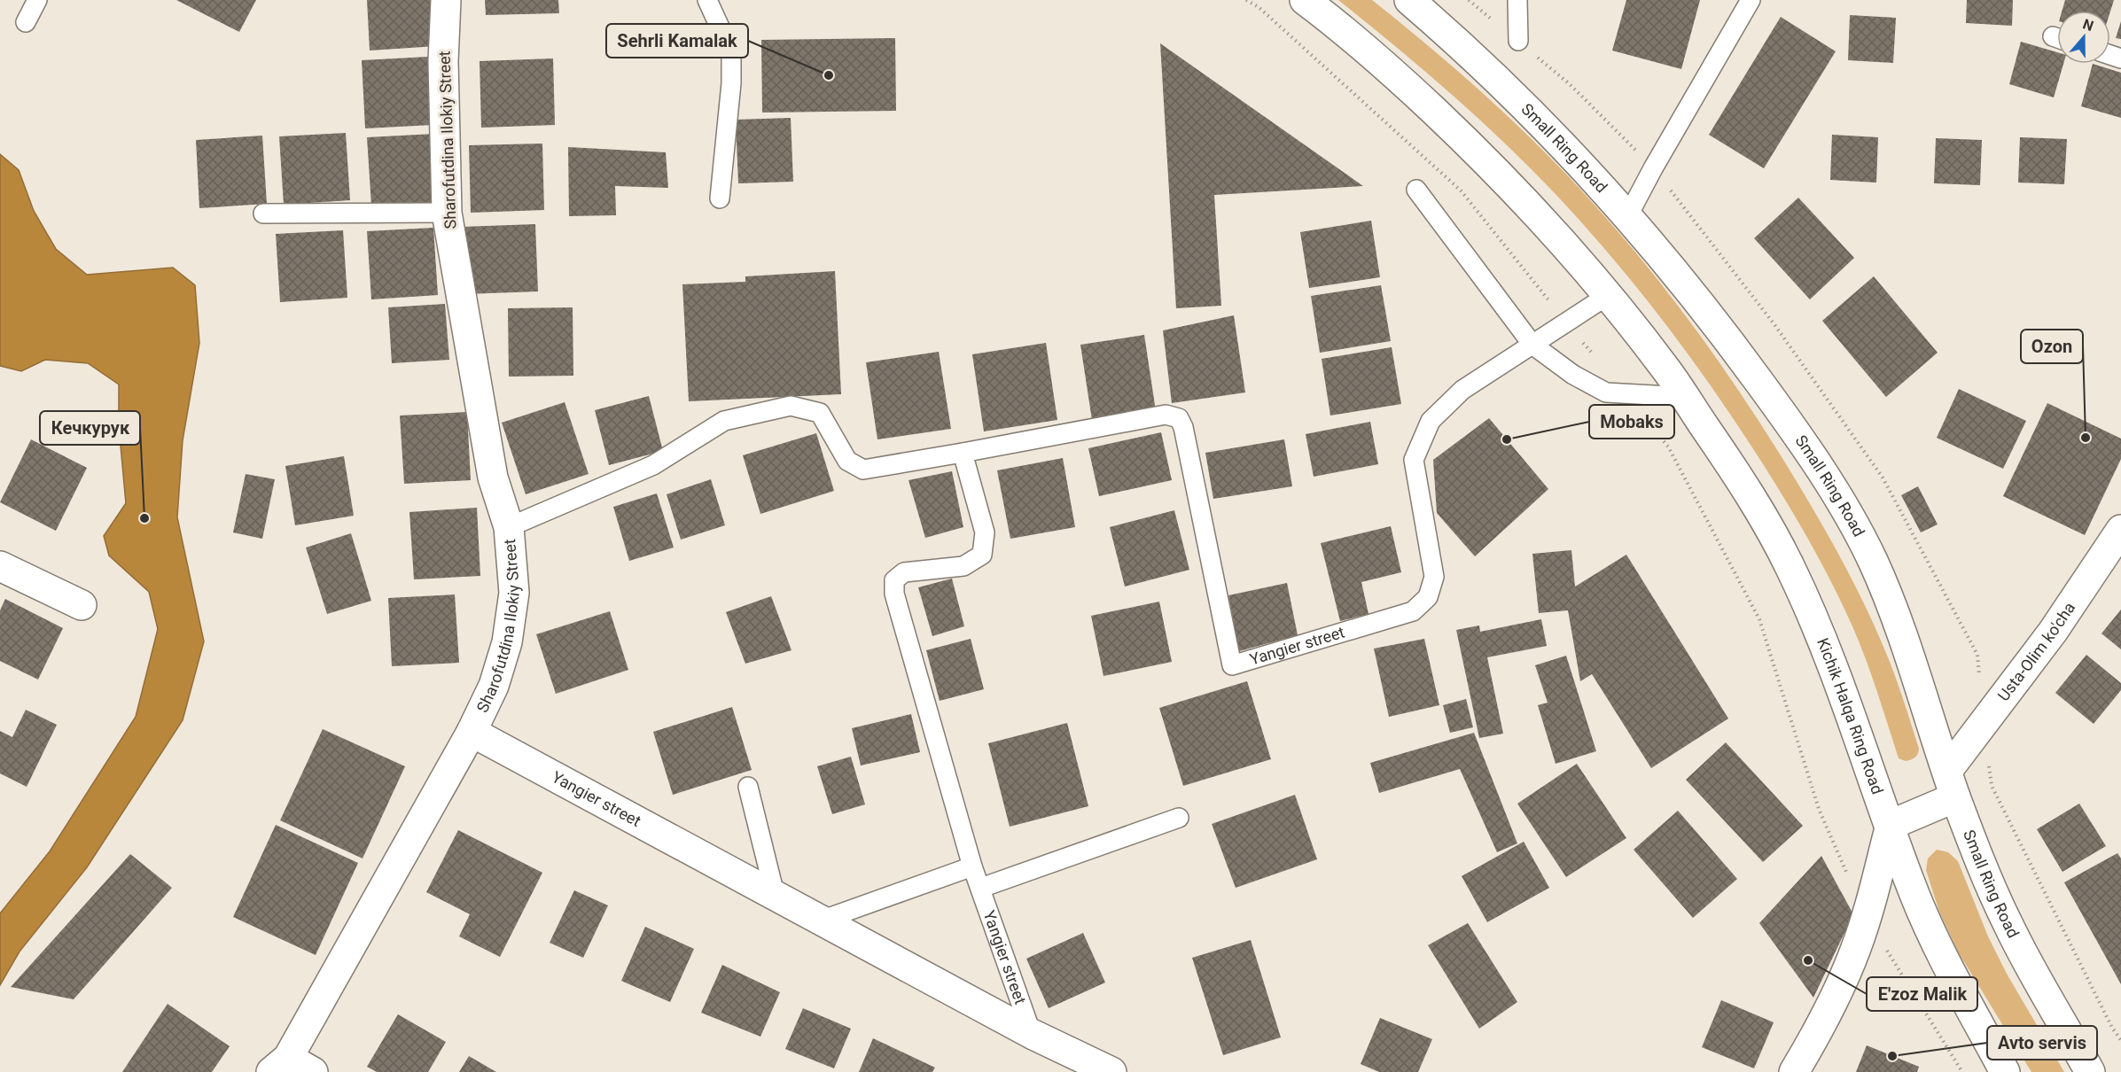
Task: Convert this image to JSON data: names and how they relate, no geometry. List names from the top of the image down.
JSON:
{
  "streets": {
    "main road": [
      "Sharofutdina Ilokiy Street",
      "Small Ring Road",
      "Yangier street",
      "Usta-Olim ko'cha",
      "Kichik Halqa Ring Road"
    ]
  },
  "crossings": [
    ["Sharofutdina Ilokiy Street", "Yangier street"],
    ["Small Ring Road", "Usta-Olim ko'cha"]
  ],
  "places": [
    "Sehrli Kamalak",
    "Ozon",
    "Mobaks",
    "Кечкурук",
    "E'zoz Malik",
    "Avto servis"
  ],
  "north": "top"
}
